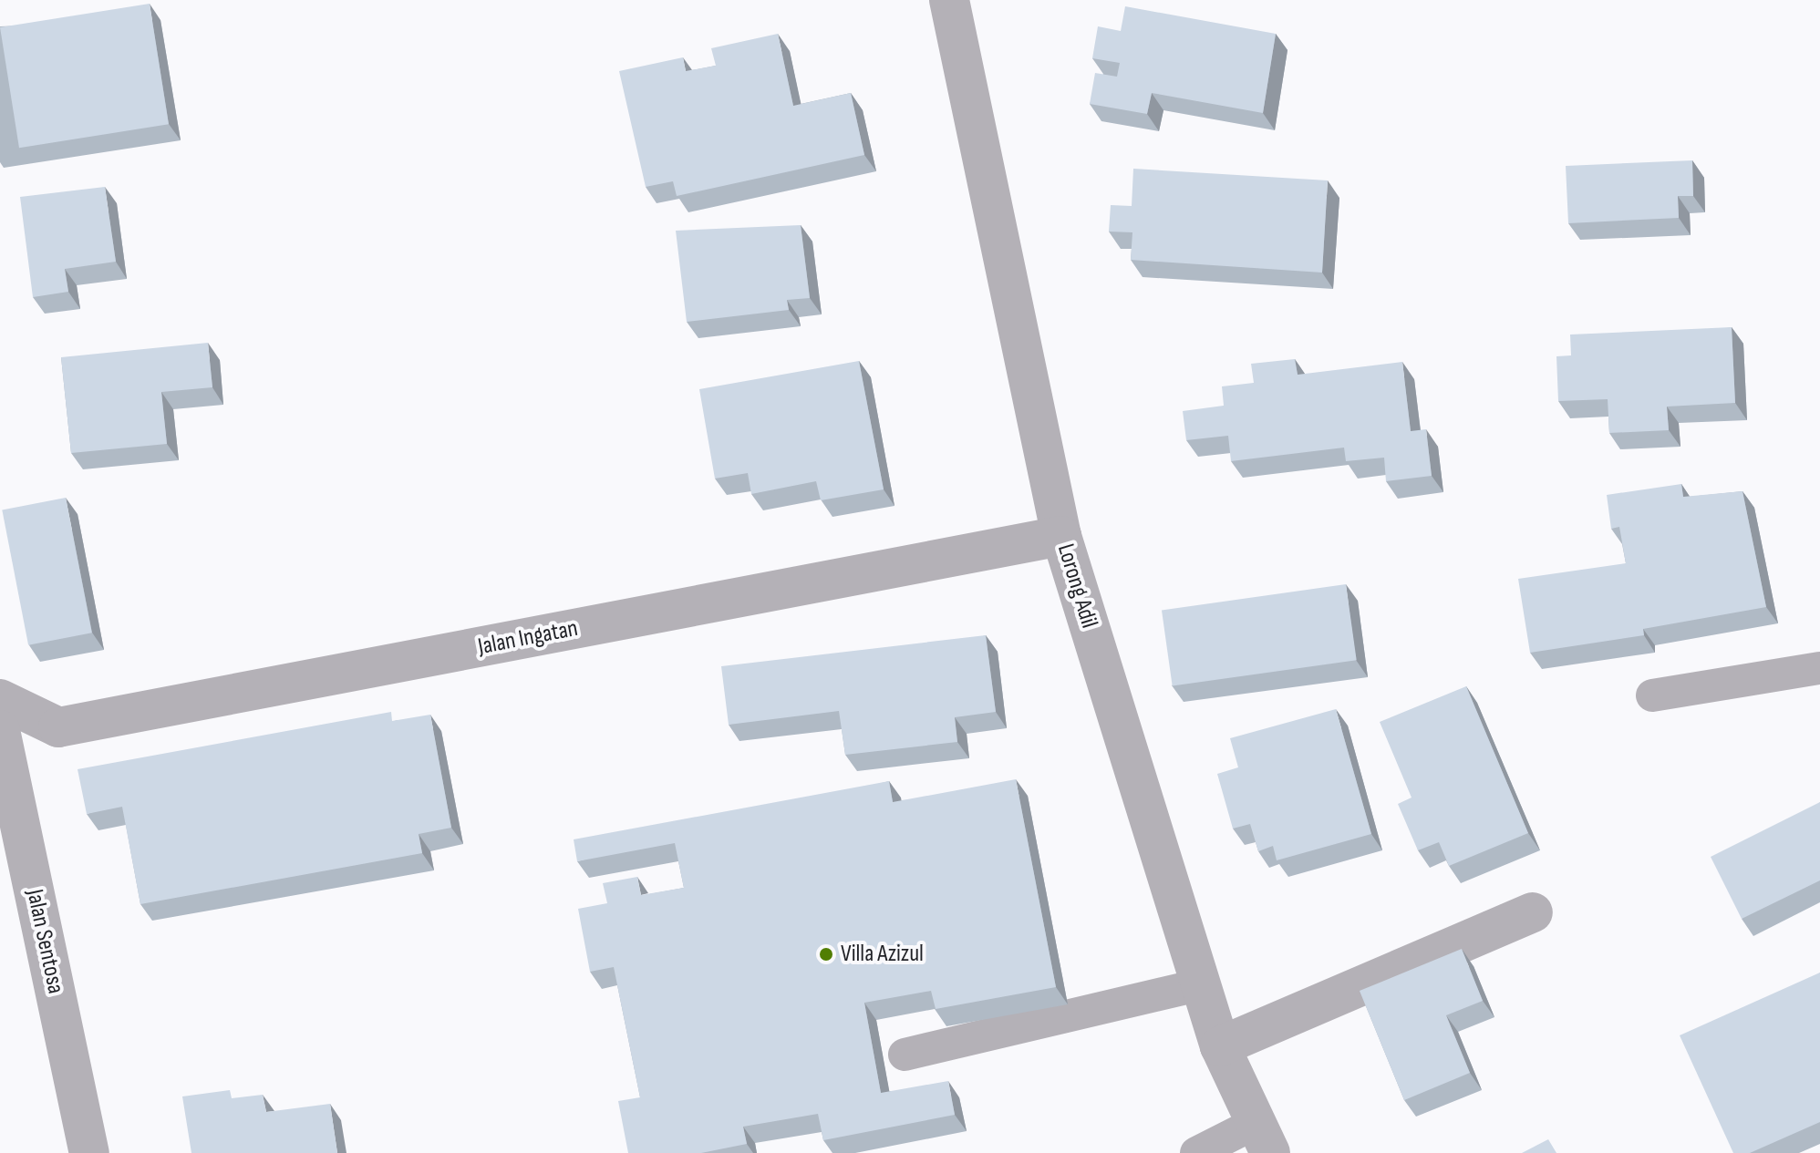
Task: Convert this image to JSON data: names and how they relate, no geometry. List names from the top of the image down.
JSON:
{
  "streets": {
    "street": ["Lorong Adil", "Jalan Ingatan", "Jalan Sentosa"]
  },
  "crossings": [
    ["Lorong Adil", "Jalan Ingatan"]
  ],
  "places": ["Villa Azizul"]
}
